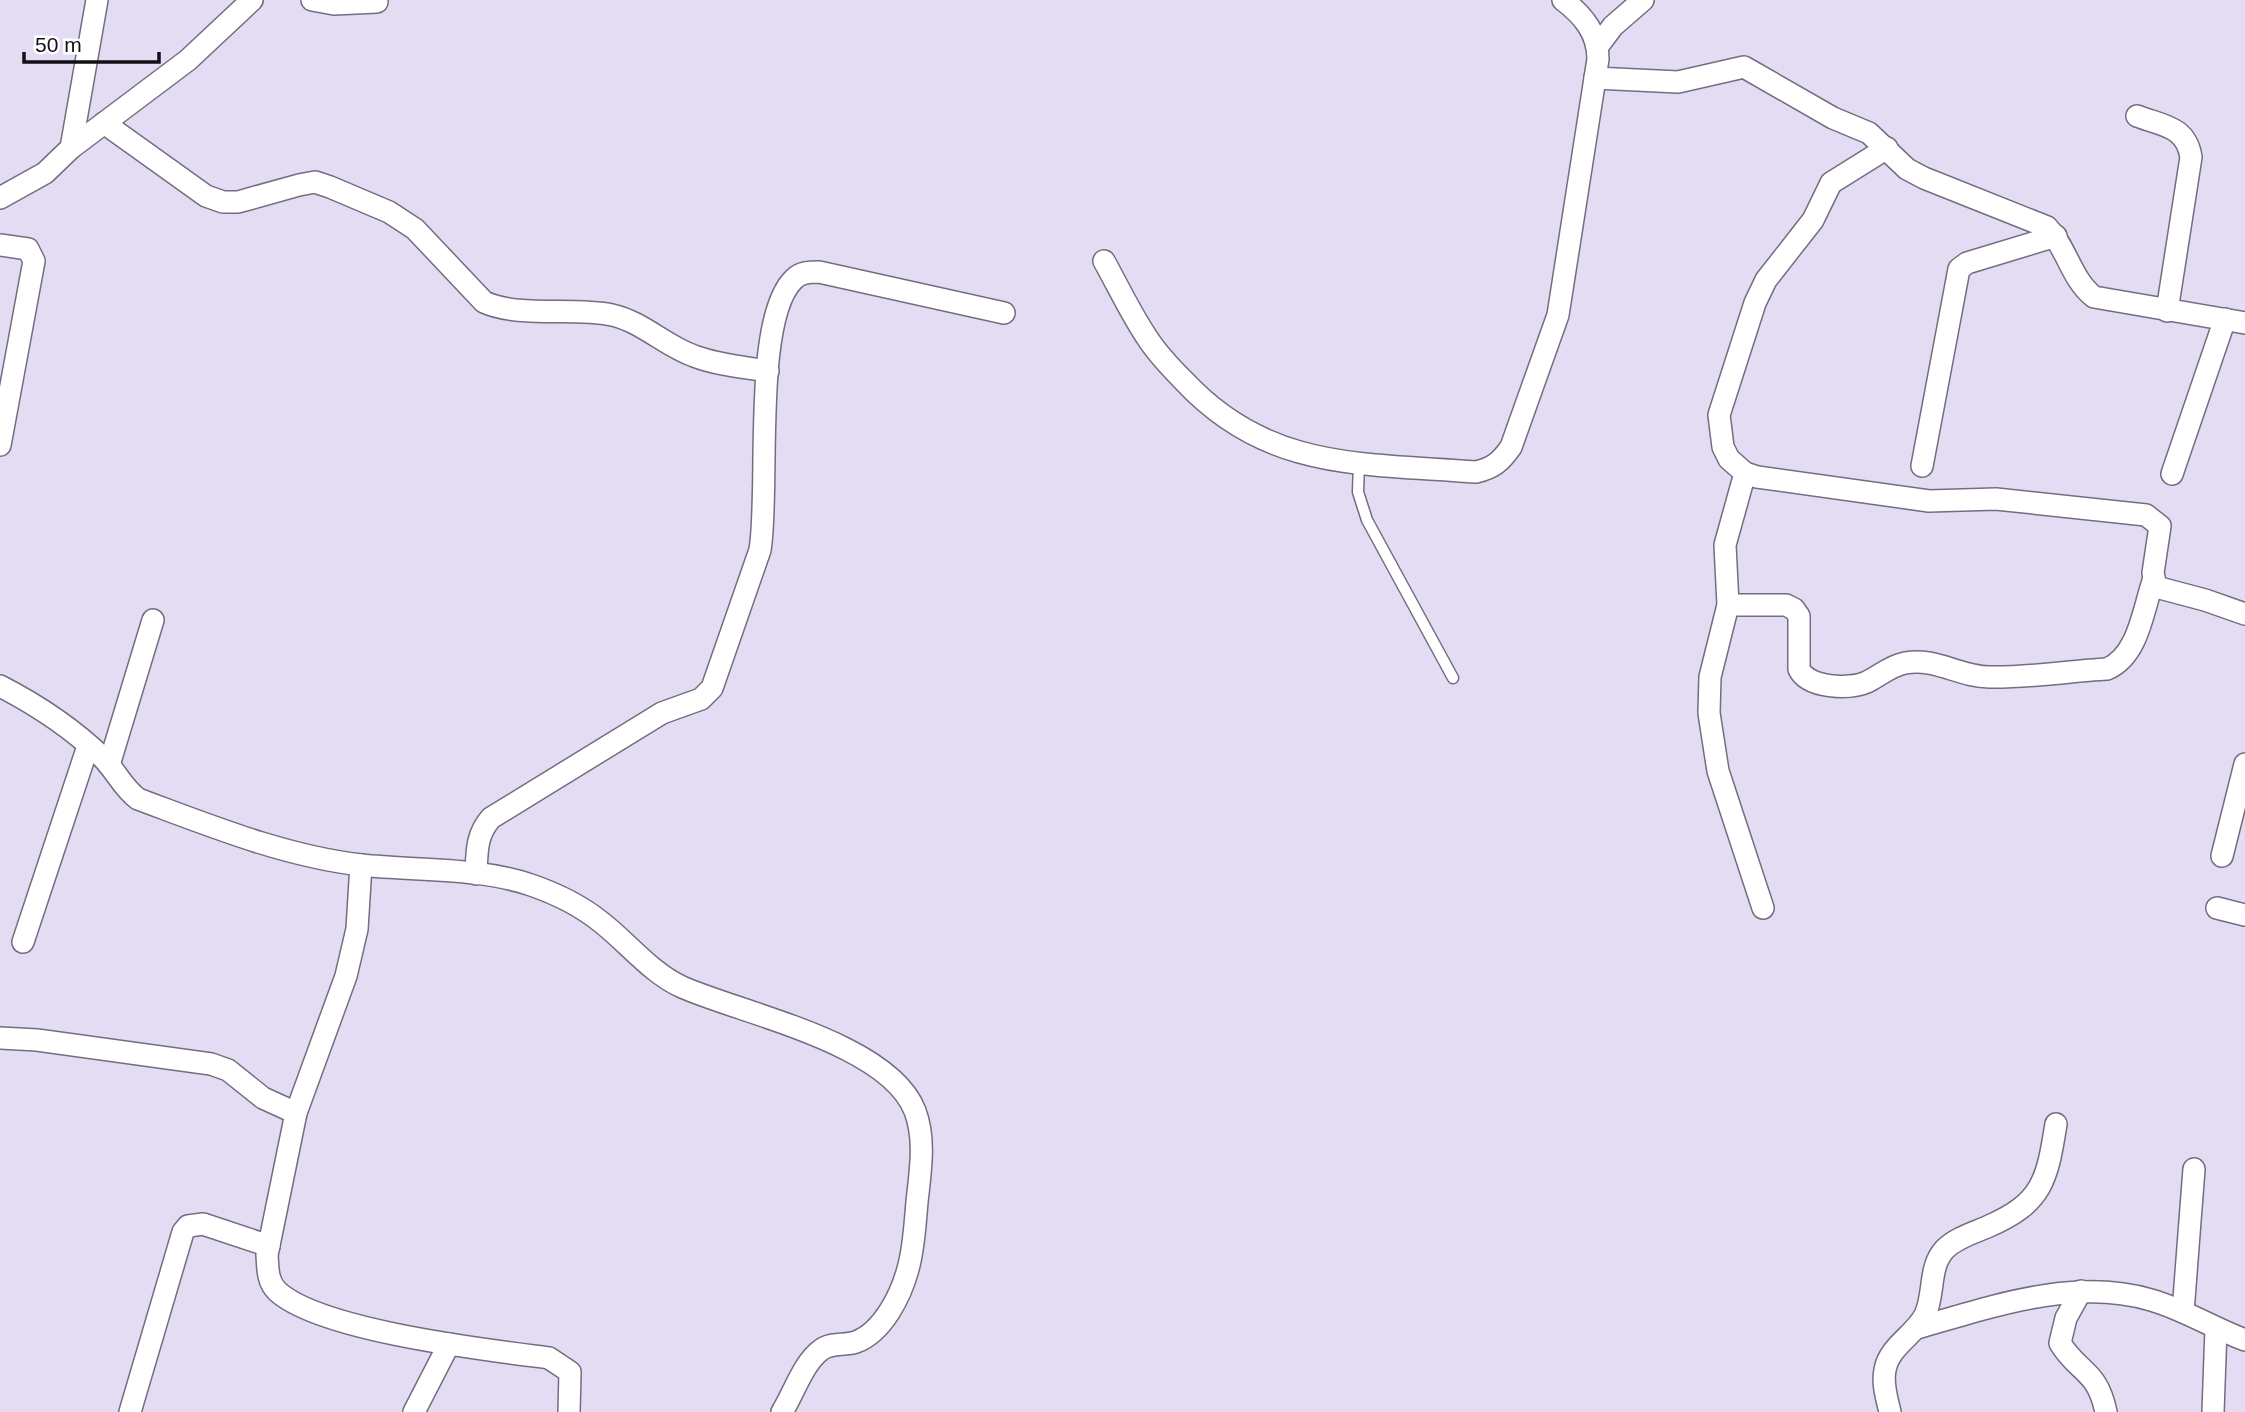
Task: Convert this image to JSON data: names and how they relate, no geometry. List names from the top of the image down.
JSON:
{
  "scale_bar": "50 m"
}
